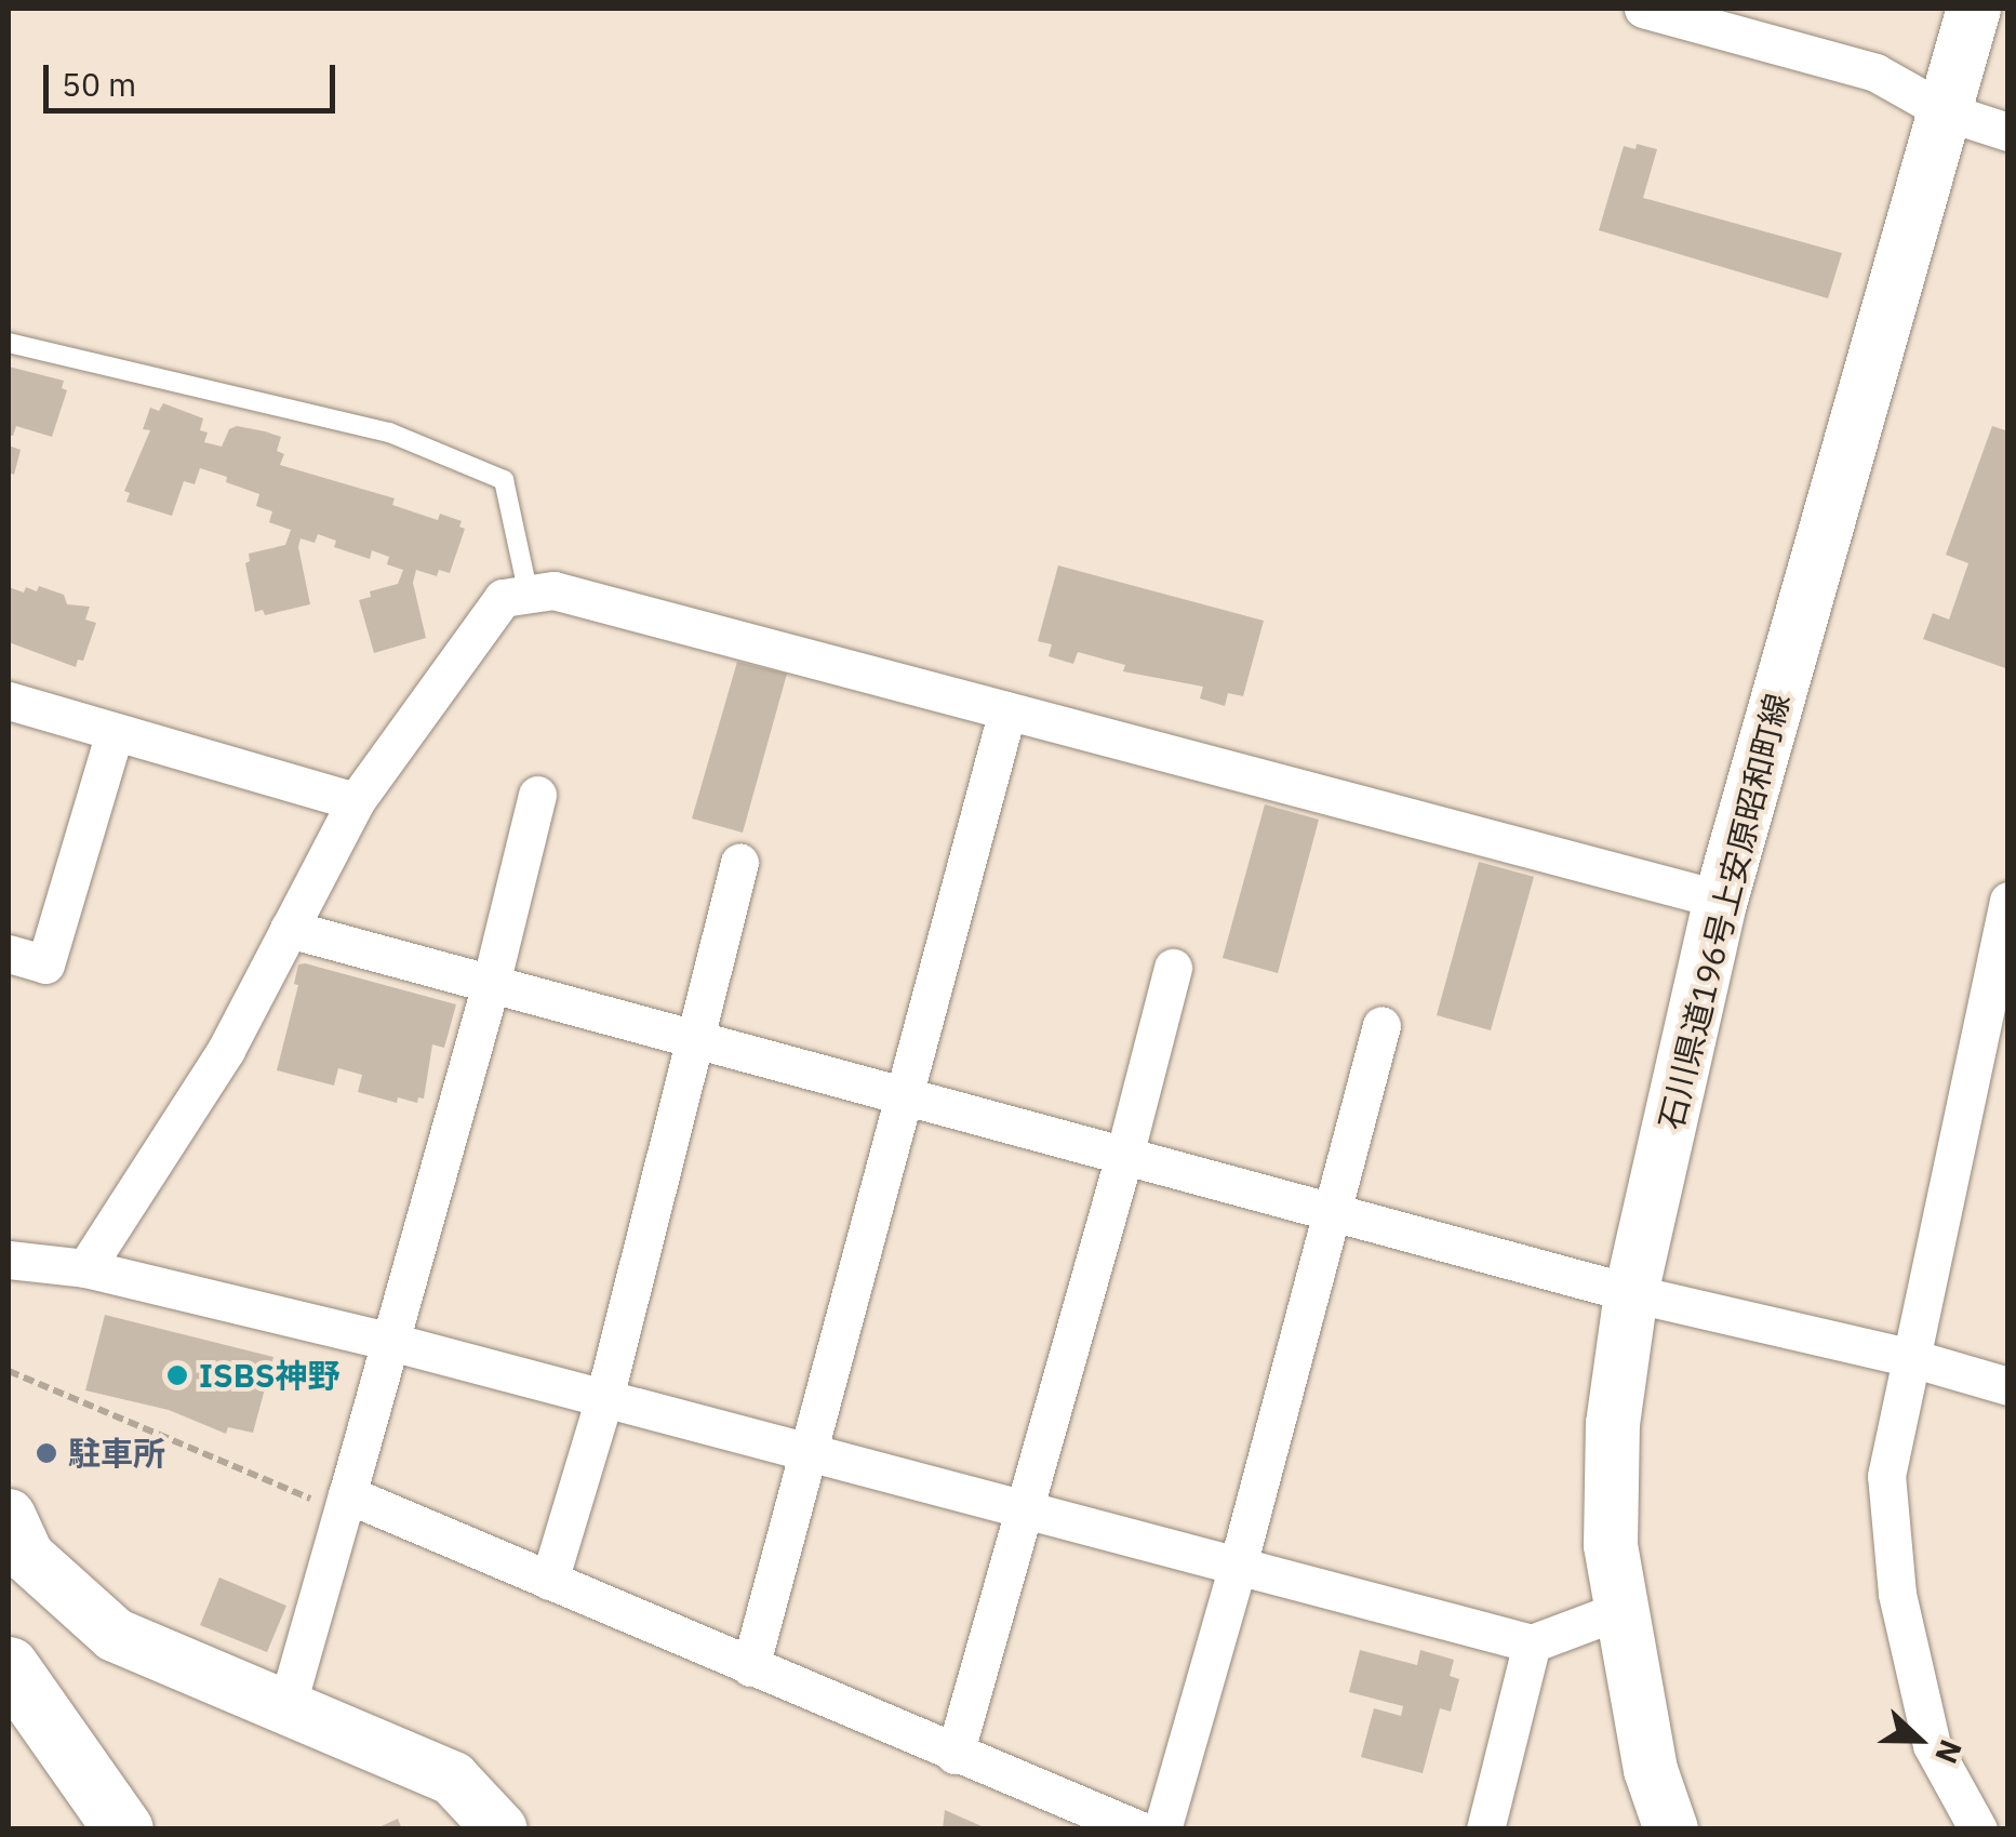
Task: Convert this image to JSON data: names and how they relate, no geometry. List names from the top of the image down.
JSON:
{
  "streets": {
    "main road": ["石川県道196号上安原昭和町線"]
  },
  "places": ["ISBS神野", "駐車所"],
  "scale_bar": "50 m",
  "north": "right"
}
